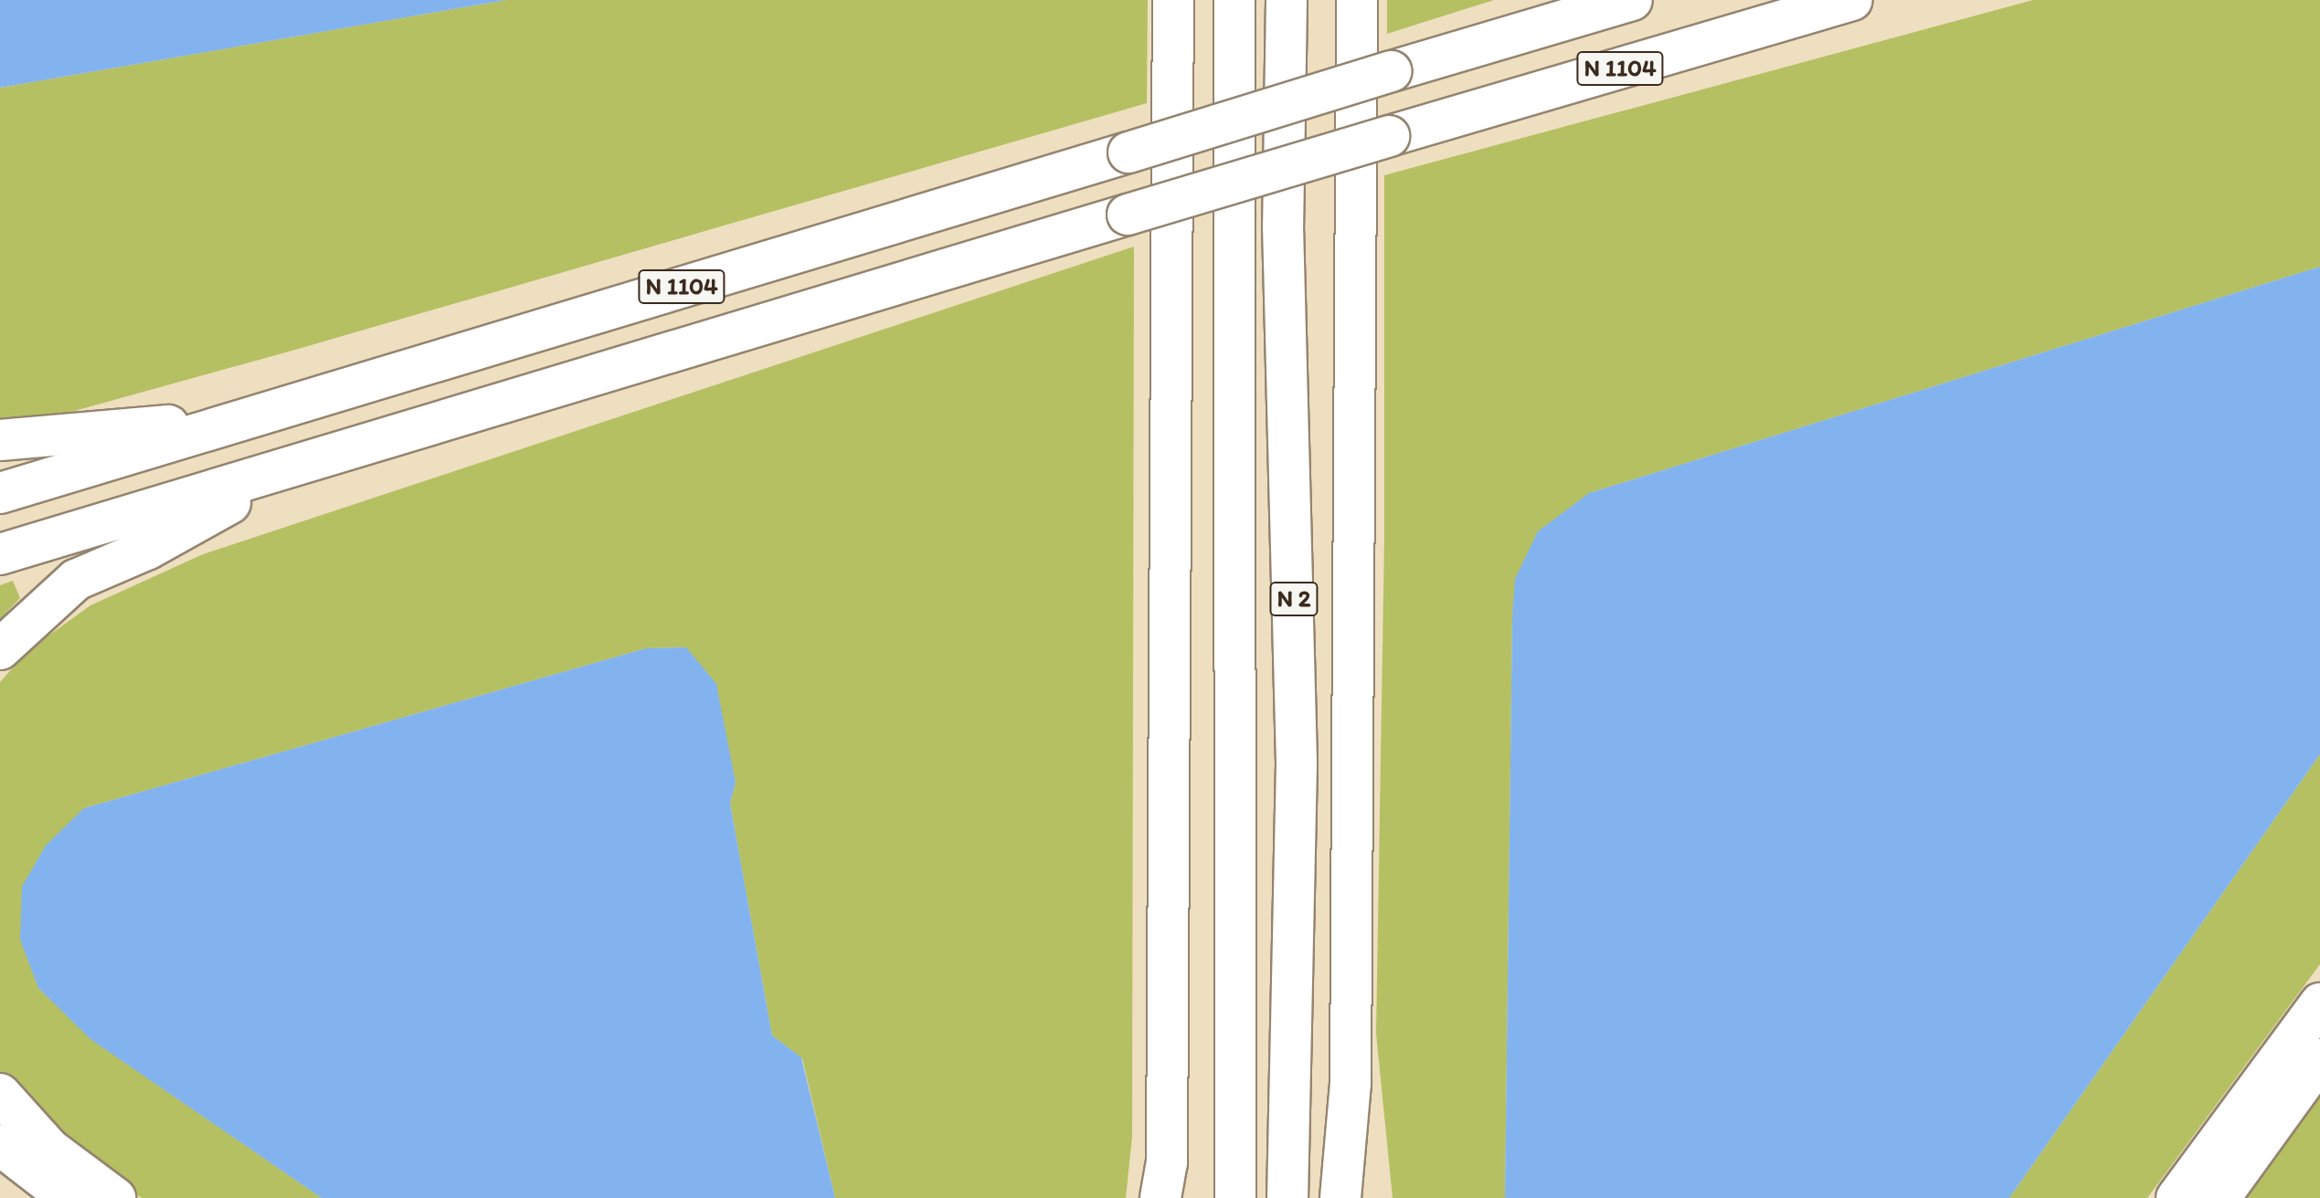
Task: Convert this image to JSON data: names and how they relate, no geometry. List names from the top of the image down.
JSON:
{
  "streets": {
    "highway": ["N 1104", "N 2"]
  }
}
